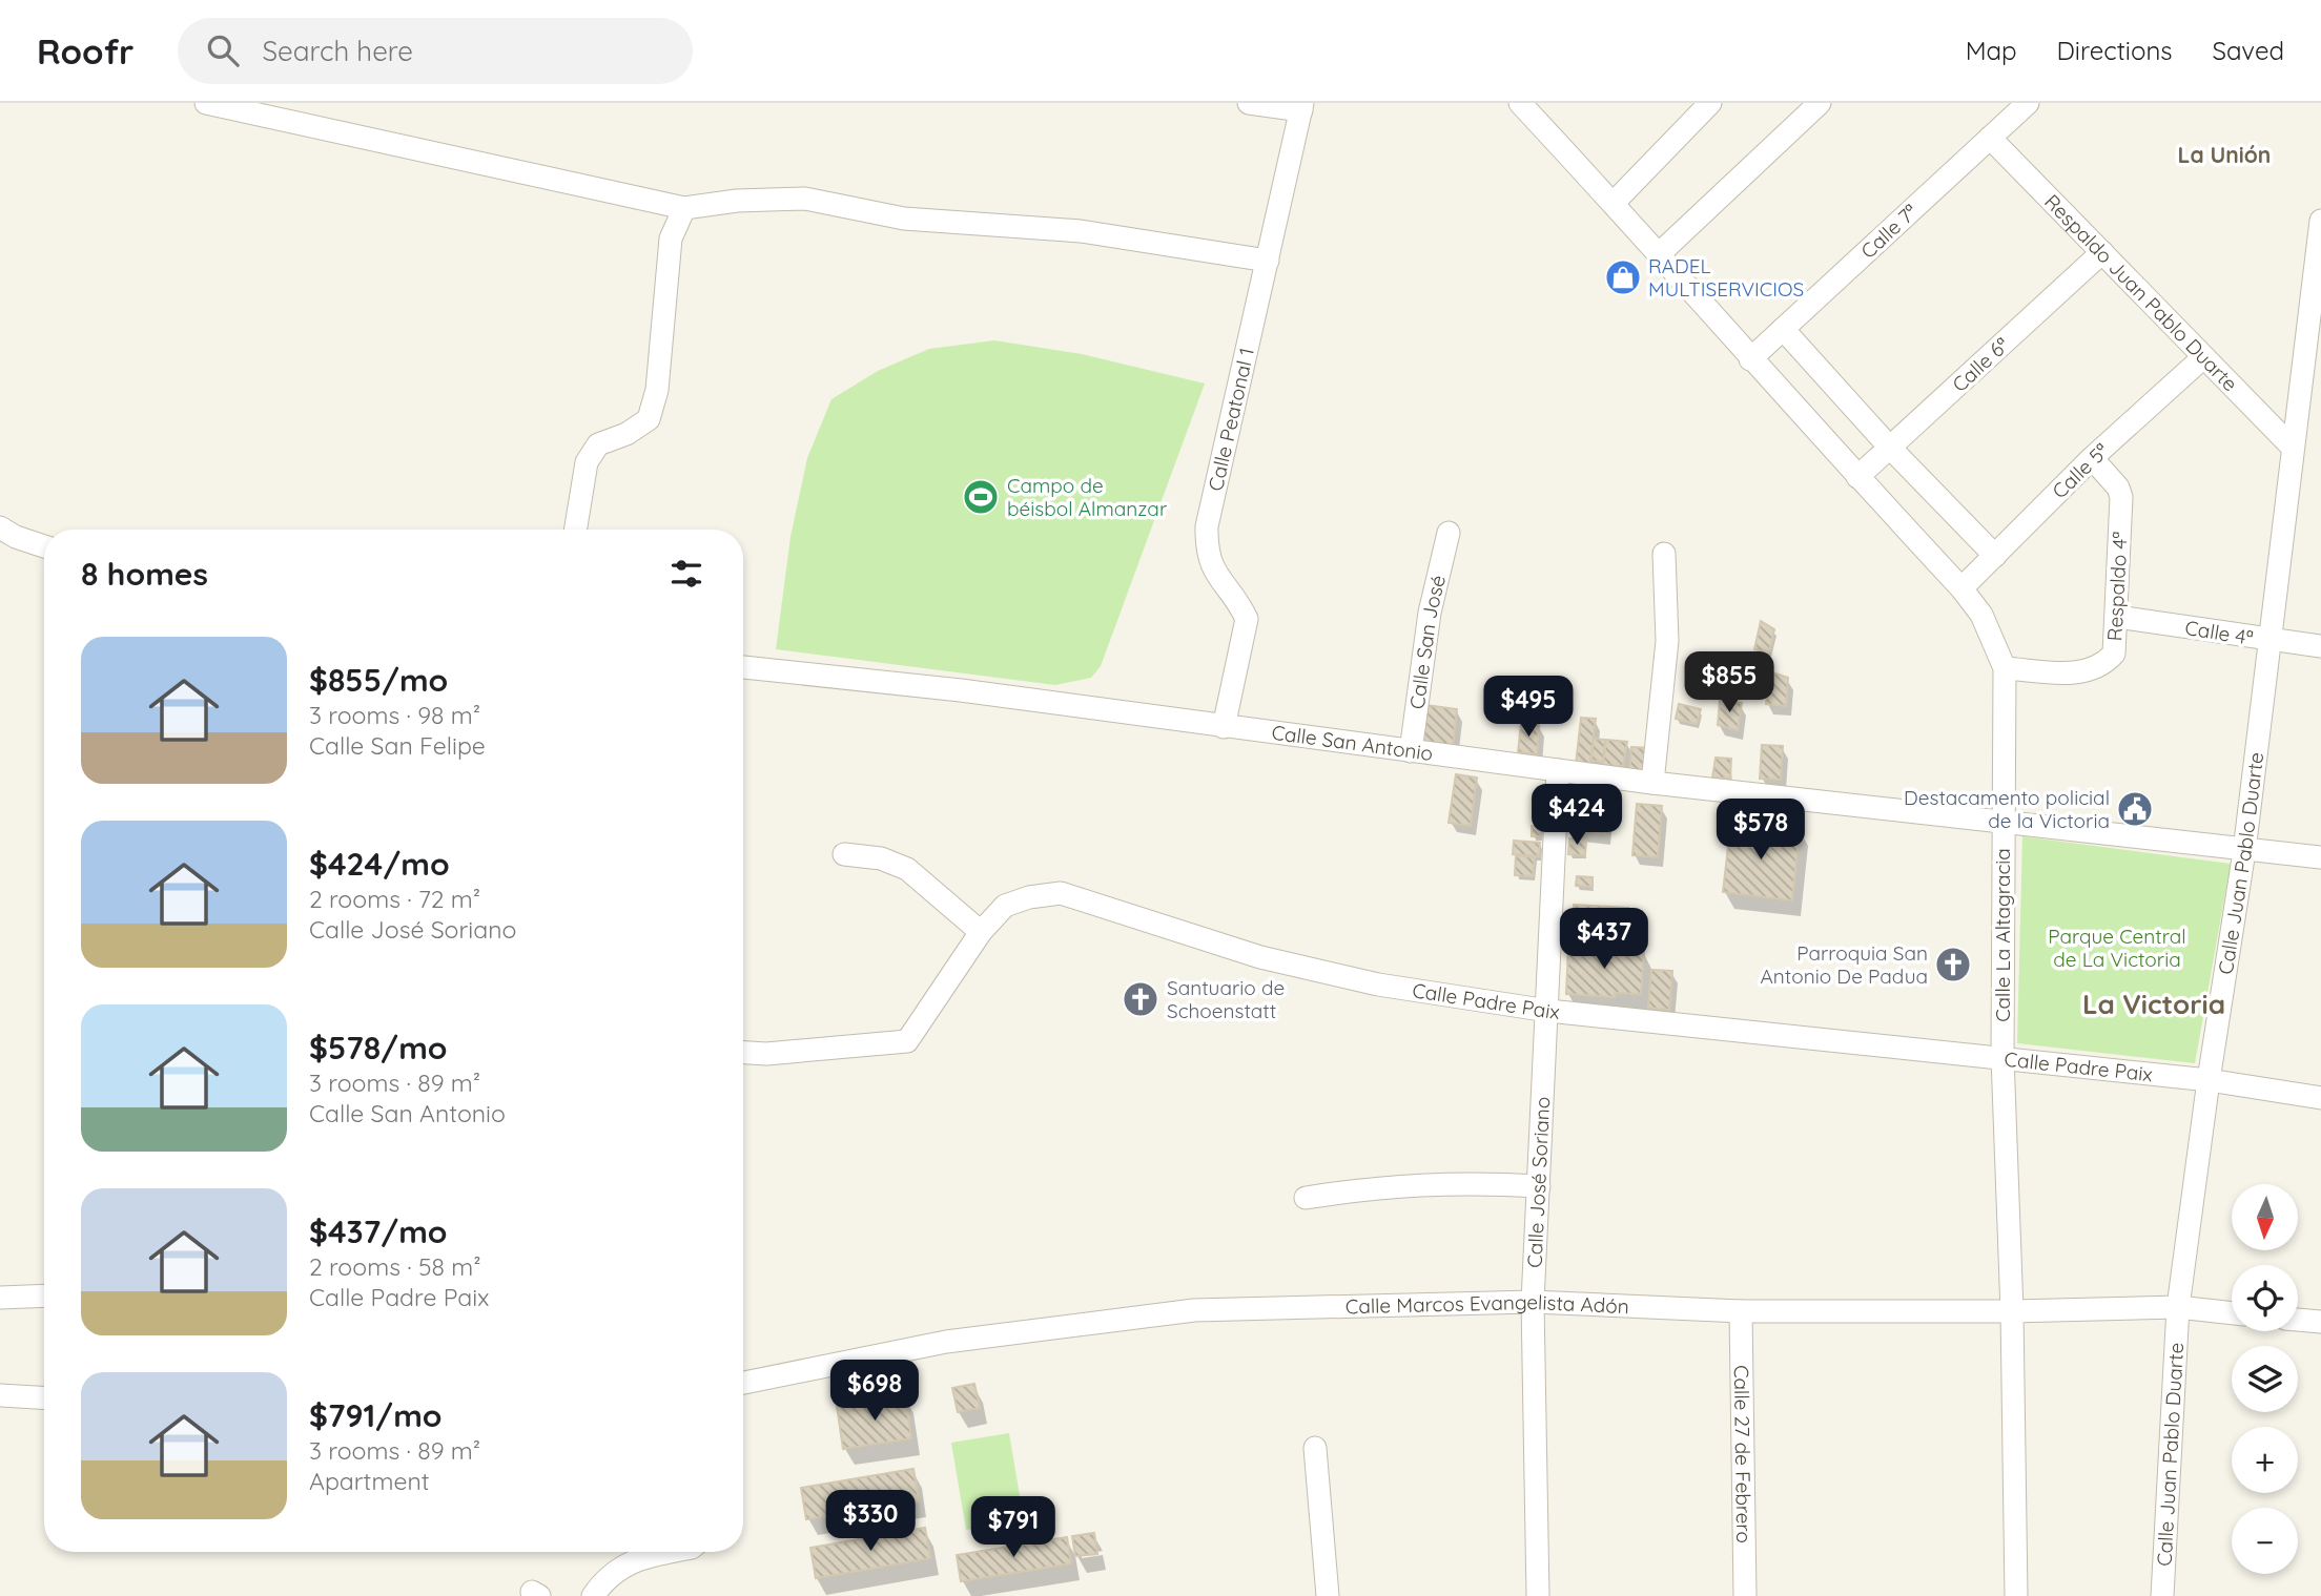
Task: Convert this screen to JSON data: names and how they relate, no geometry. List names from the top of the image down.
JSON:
{
  "streets": {
    "street": [
      "Calle 7ª",
      "Respaldo Juan Pablo Duarte",
      "Calle 6ª",
      "Calle Peatonal 1",
      "Calle 5ª",
      "Respaldo 4ª",
      "Calle 4ª",
      "Calle San José",
      "Calle San Antonio",
      "Calle Juan Pablo Duarte",
      "Calle La Altagracia",
      "Calle Padre Paix",
      "Calle José Soriano",
      "Calle Marcos Evangelista Adón",
      "Calle 27 de Febrero"
    ]
  },
  "crossings": [
    ["Calle 7ª", "Respaldo Juan Pablo Duarte"],
    ["Calle 7ª", "Calle La Altagracia"],
    ["Respaldo Juan Pablo Duarte", "Calle 6ª"],
    ["Respaldo Juan Pablo Duarte", "Calle 5ª"],
    ["Respaldo Juan Pablo Duarte", "Calle Juan Pablo Duarte"],
    ["Calle 6ª", "Calle La Altagracia"],
    ["Calle Peatonal 1", "Calle San Antonio"],
    ["Calle 5ª", "Respaldo 4ª"],
    ["Calle 5ª", "Calle La Altagracia"],
    ["Respaldo 4ª", "Calle 4ª"],
    ["Respaldo 4ª", "Calle La Altagracia"],
    ["Calle 4ª", "Calle Juan Pablo Duarte"],
    ["Calle San José", "Calle San Antonio"],
    ["Calle San Antonio", "Calle Juan Pablo Duarte"],
    ["Calle San Antonio", "Calle La Altagracia"],
    ["Calle San Antonio", "Calle José Soriano"],
    ["Calle Juan Pablo Duarte", "Calle Padre Paix"],
    ["Calle Juan Pablo Duarte", "Calle Marcos Evangelista Adón"],
    ["Calle La Altagracia", "Calle Padre Paix"],
    ["Calle La Altagracia", "Calle Marcos Evangelista Adón"],
    ["Calle Padre Paix", "Calle José Soriano"],
    ["Calle José Soriano", "Calle Marcos Evangelista Adón"],
    ["Calle Marcos Evangelista Adón", "Calle 27 de Febrero"]
  ],
  "districts": ["La Unión", "La Victoria"],
  "parks": ["Parque Central de La Victoria"],
  "places": {
    "shop": ["RADEL MULTISERVICIOS"],
    "sports": ["Campo de béisbol Almanzar"],
    "public building": ["Destacamento policial de la Victoria"],
    "church": ["Parroquia San Antonio De Padua", "Santuario de Schoenstatt"]
  },
  "north": "bottom",
  "page": {
    "header": "Roofr",
    "search": "Search here",
    "nav": ["Map", "Directions", "Saved"],
    "heading": "8 homes",
    "list": [
      {
        "name": "$855/mo",
        "note": "3 rooms · 98 m² · Calle San Felipe"
      },
      {
        "name": "$424/mo",
        "note": "2 rooms · 72 m² · Calle José Soriano"
      },
      {
        "name": "$578/mo",
        "note": "3 rooms · 89 m² · Calle San Antonio"
      },
      {
        "name": "$437/mo",
        "note": "2 rooms · 58 m² · Calle Padre Paix"
      },
      {
        "name": "$791/mo",
        "note": "3 rooms · 89 m² · Apartment"
      }
    ],
    "price": [
      "$855",
      "$495",
      "$424",
      "$578",
      "$437",
      "$698",
      "$330",
      "$791"
    ],
    "map_buttons": ["+", "−"]
  }
}
